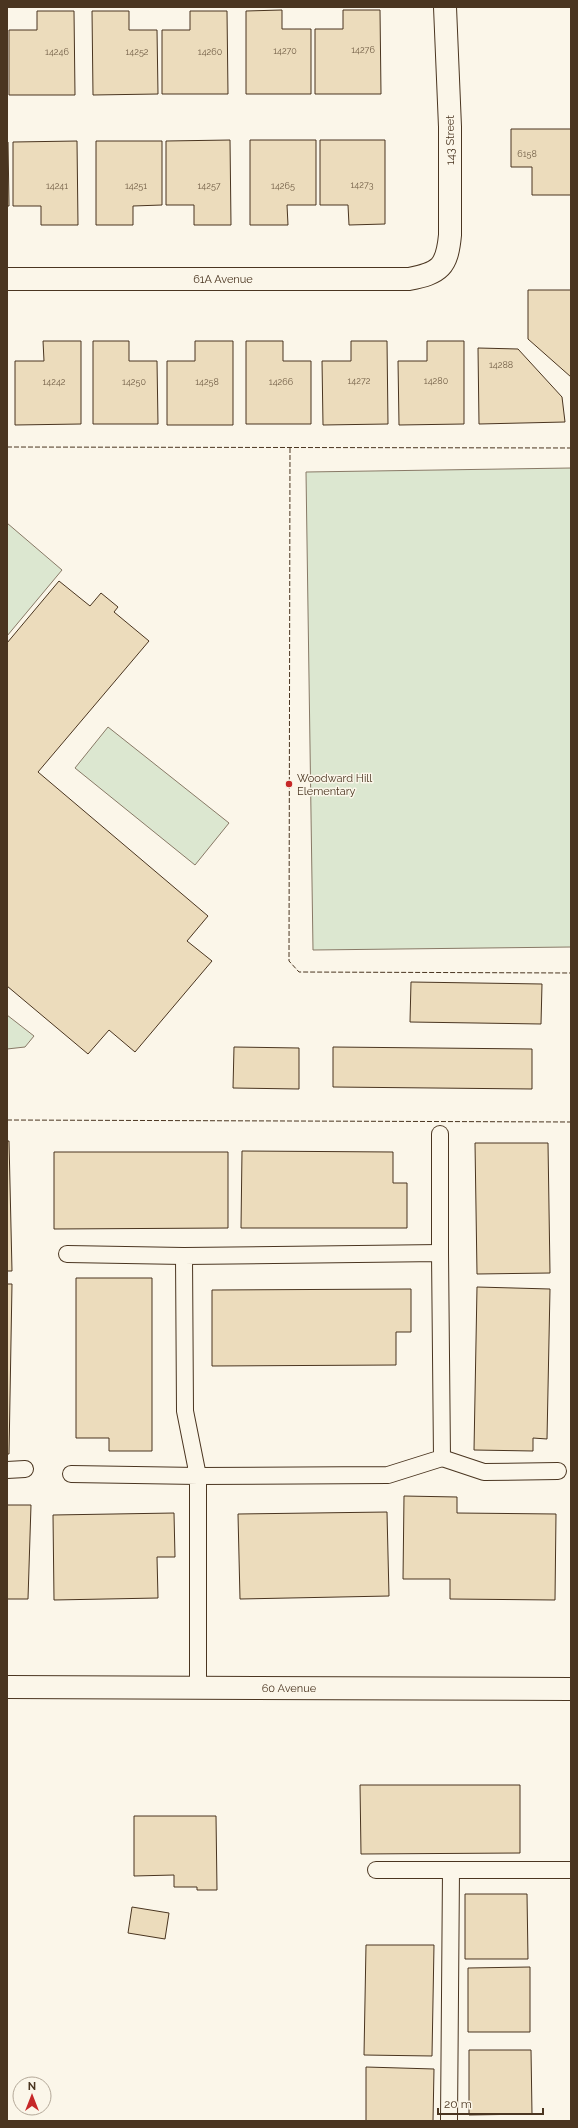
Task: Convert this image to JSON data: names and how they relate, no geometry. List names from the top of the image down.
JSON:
{
  "streets": {
    "street": ["143 Street", "61A Avenue", "60 Avenue"]
  },
  "crossings": [
    ["143 Street", "61A Avenue"]
  ],
  "places": ["Woodward Hill Elementary"],
  "house_numbers": [
    "14276",
    "14270",
    "14246",
    "14252",
    "14260",
    "6158",
    "14273",
    "14241",
    "14251",
    "14257",
    "14265",
    "14288",
    "14272",
    "14280",
    "14242",
    "14250",
    "14258",
    "14266"
  ],
  "scale_bar": "20 m",
  "north": "top"
}
